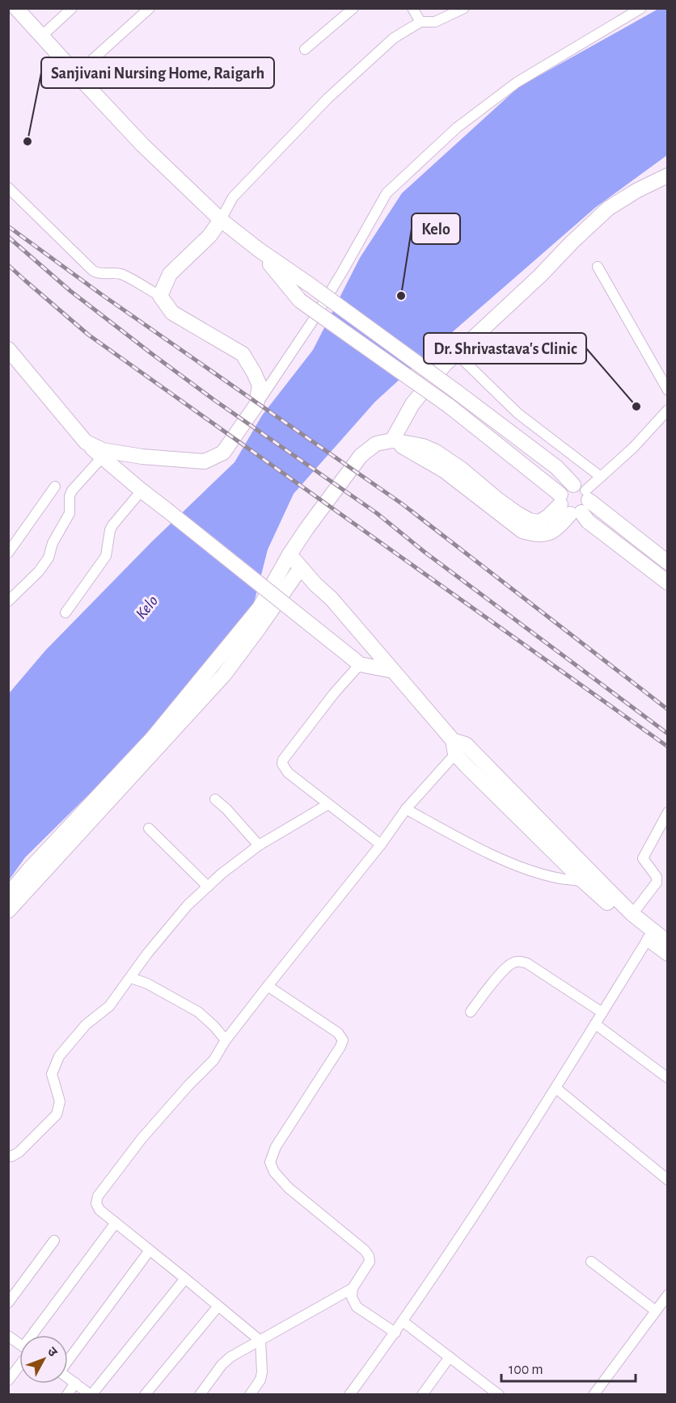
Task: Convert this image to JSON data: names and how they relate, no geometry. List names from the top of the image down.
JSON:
{
  "water": ["Kelo"],
  "places": ["Sanjivani Nursing Home, Raigarh", "Kelo", "Dr. Shrivastava's Clinic"],
  "scale_bar": "100 m",
  "north": "top right"
}
